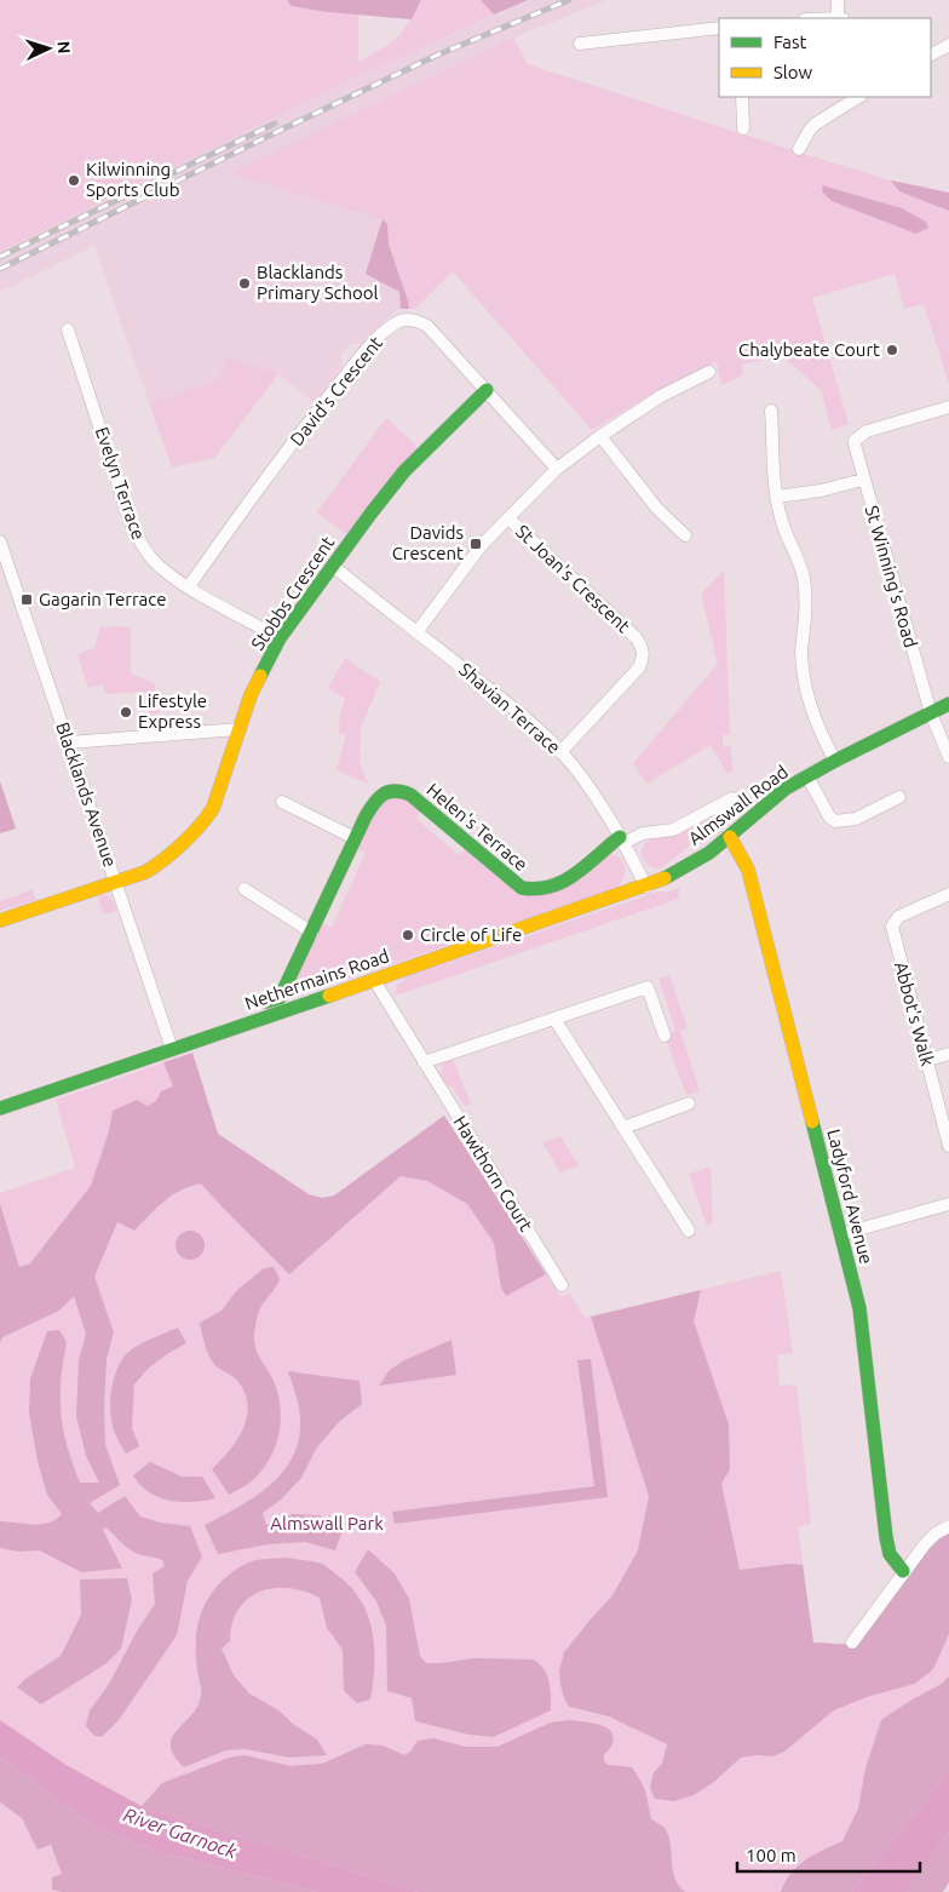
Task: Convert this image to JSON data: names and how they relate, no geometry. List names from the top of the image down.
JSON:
{
  "streets": {
    "street": [
      "David's Crescent",
      "Evelyn Terrace",
      "St Winning's Road",
      "St Joan's Crescent",
      "Stobbs Crescent",
      "Shavian Terrace",
      "Blacklands Avenue",
      "Almswall Road",
      "Helen's Terrace",
      "Nethermains Road",
      "Abbot's Walk",
      "Hawthorn Court",
      "Ladyford Avenue"
    ]
  },
  "crossings": [
    ["David's Crescent", "Evelyn Terrace"],
    ["David's Crescent", "Stobbs Crescent"],
    ["Evelyn Terrace", "Stobbs Crescent"],
    ["St Winning's Road", "Almswall Road"],
    ["St Joan's Crescent", "Shavian Terrace"],
    ["Stobbs Crescent", "Shavian Terrace"],
    ["Stobbs Crescent", "Blacklands Avenue"],
    ["Shavian Terrace", "Almswall Road"],
    ["Shavian Terrace", "Helen's Terrace"],
    ["Shavian Terrace", "Nethermains Road"],
    ["Blacklands Avenue", "Nethermains Road"],
    ["Almswall Road", "Nethermains Road"],
    ["Almswall Road", "Ladyford Avenue"],
    ["Nethermains Road", "Hawthorn Court"]
  ],
  "water": ["River Garnock"],
  "parks": ["Almswall Park"],
  "places": {
    "other": [
      "Kilwinning Sports Club",
      "Blacklands Primary School",
      "Chalybeate Court",
      "Lifestyle Express",
      "Circle of Life"
    ],
    "transit": ["Davids Crescent", "Gagarin Terrace"]
  },
  "legend": ["Fast", "Slow"],
  "scale_bar": "100 m",
  "north": "right"
}
